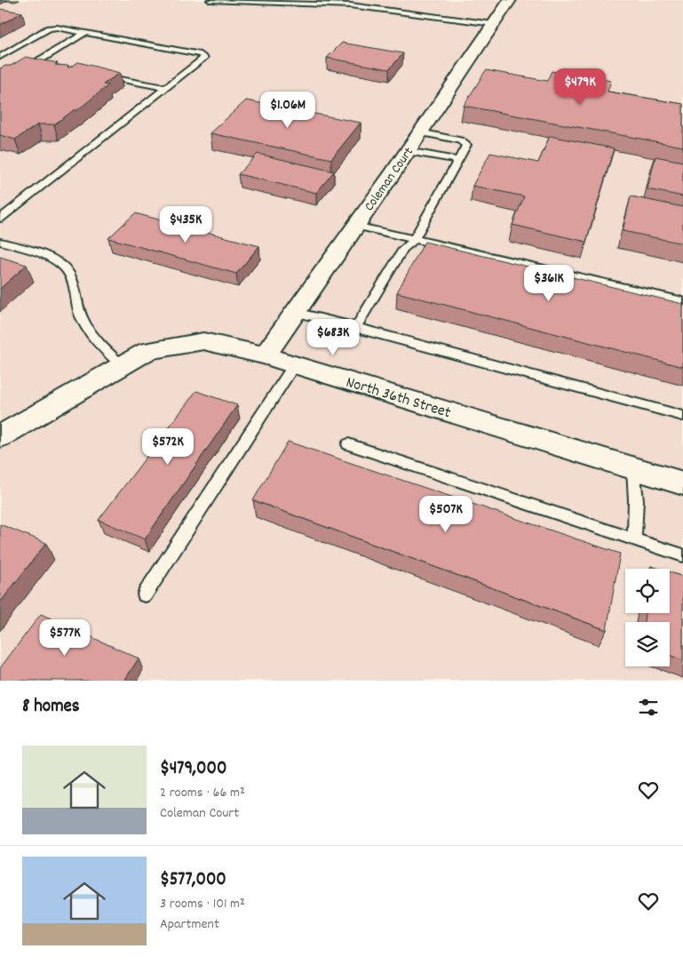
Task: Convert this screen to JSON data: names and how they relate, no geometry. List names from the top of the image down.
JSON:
{
  "streets": {
    "street": ["Coleman Court", "North 36th Street"]
  },
  "crossings": [
    ["Coleman Court", "North 36th Street"]
  ],
  "page": {
    "price": [
      "$479K",
      "$1.06M",
      "$435K",
      "$361K",
      "$683K",
      "$572K",
      "$507K",
      "$577K"
    ],
    "heading": "8 homes",
    "list": [
      {
        "name": "$479,000",
        "note": "2 rooms · 66 m² · Coleman Court"
      },
      {
        "name": "$577,000",
        "note": "3 rooms · 101 m² · Apartment"
      }
    ]
  }
}
